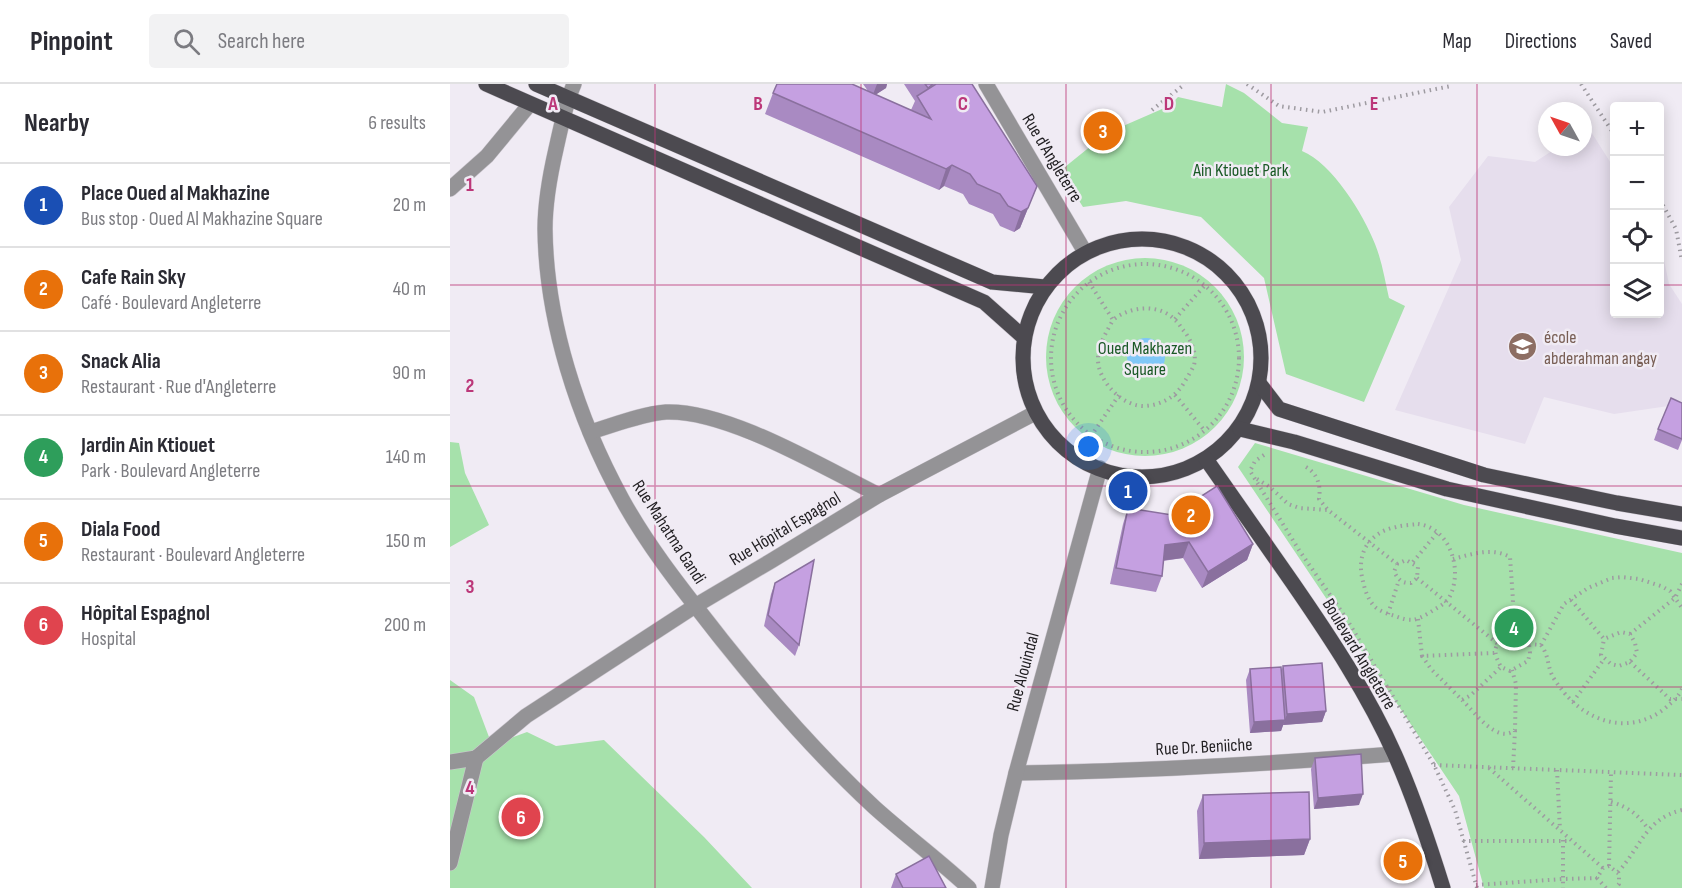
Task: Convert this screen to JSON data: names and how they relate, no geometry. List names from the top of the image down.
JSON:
{
  "streets": {
    "main road": ["Boulevard Angleterre"],
    "street": [
      "Rue d'Angleterre",
      "Rue Hôpital Espagnol",
      "Rue Mahatma Gandi",
      "Rue Alouindal",
      "Rue Dr. Beniiche"
    ]
  },
  "crossings": [
    ["Rue Hôpital Espagnol", "Rue Mahatma Gandi"],
    ["Boulevard Angleterre", "Rue Dr. Beniiche"],
    ["Rue Alouindal", "Rue Dr. Beniiche"]
  ],
  "parks": ["Ain Ktiouet Park", "Oued Makhazen Square"],
  "places": {
    "school or university": ["école abderahman angay"]
  },
  "north": "top left",
  "page": {
    "header": "Pinpoint",
    "search": "Search here",
    "nav": ["Map", "Directions", "Saved"],
    "heading": ["Nearby", "6 results"],
    "map_buttons": ["+", "−"],
    "pins": [
      "3",
      "1",
      "2",
      "4",
      "6",
      "5"
    ],
    "list": [
      {
        "mark": "1",
        "name": "Place Oued al Makhazine",
        "note": "Bus stop · Oued Al Makhazine Square",
        "value": "20 m"
      },
      {
        "mark": "2",
        "name": "Cafe Rain Sky",
        "note": "Café · Boulevard Angleterre",
        "value": "40 m"
      },
      {
        "mark": "3",
        "name": "Snack Alia",
        "note": "Restaurant · Rue d'Angleterre",
        "value": "90 m"
      },
      {
        "mark": "4",
        "name": "Jardin Ain Ktiouet",
        "note": "Park · Boulevard Angleterre",
        "value": "140 m"
      },
      {
        "mark": "5",
        "name": "Diala Food",
        "note": "Restaurant · Boulevard Angleterre",
        "value": "150 m"
      },
      {
        "mark": "6",
        "name": "Hôpital Espagnol",
        "note": "Hospital",
        "value": "200 m"
      }
    ]
  },
  "grid": {
    "columns": [
      "A",
      "B",
      "C",
      "D",
      "E"
    ],
    "rows": [
      "1",
      "2",
      "3",
      "4"
    ]
  }
}
